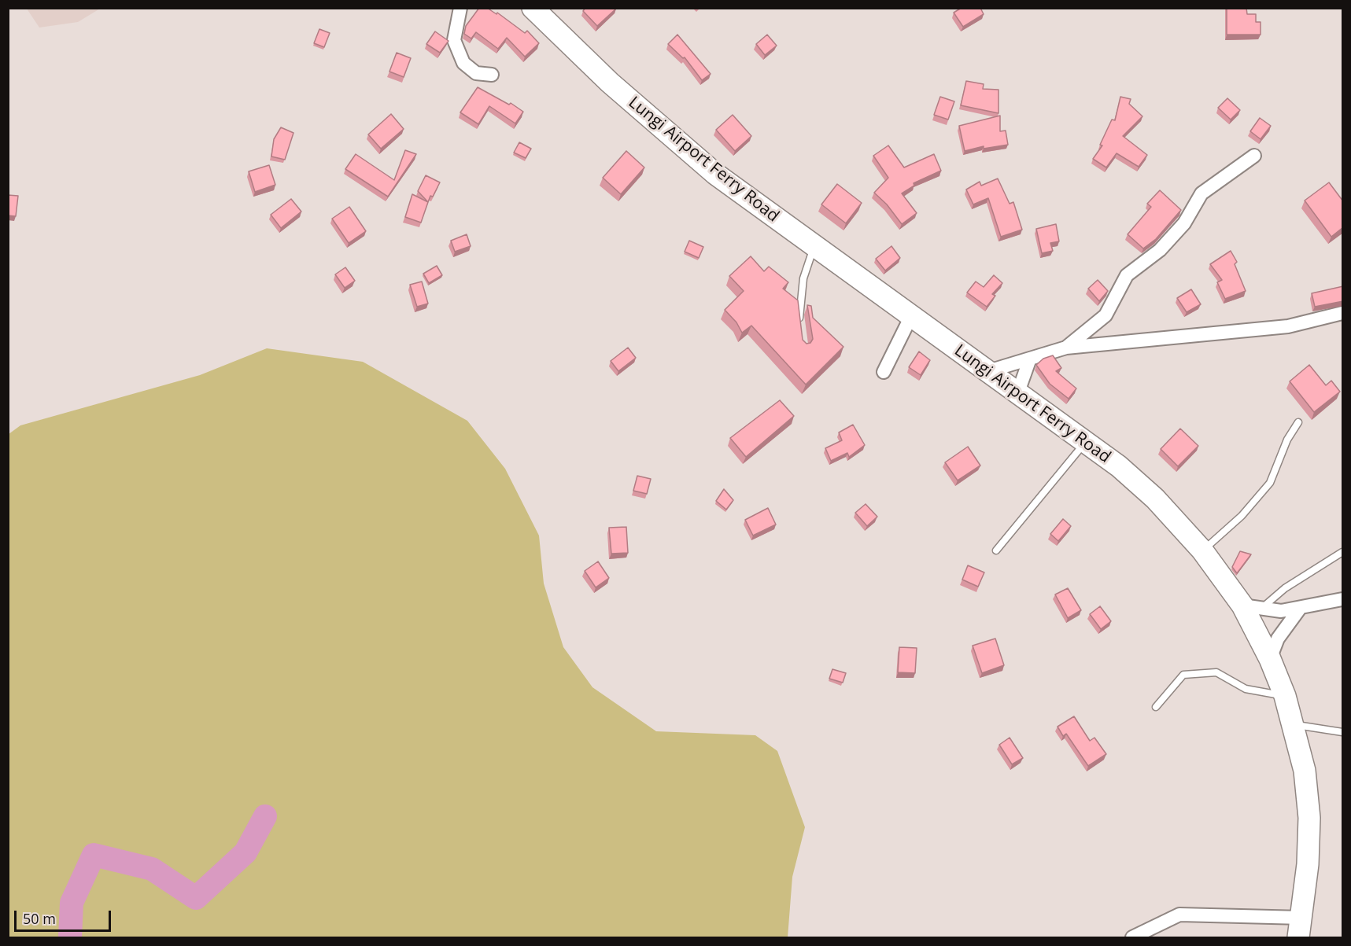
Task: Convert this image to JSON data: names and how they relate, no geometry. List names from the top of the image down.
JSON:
{
  "streets": {
    "main road": ["Lungi Airport Ferry Road"]
  },
  "scale_bar": "50 m"
}
